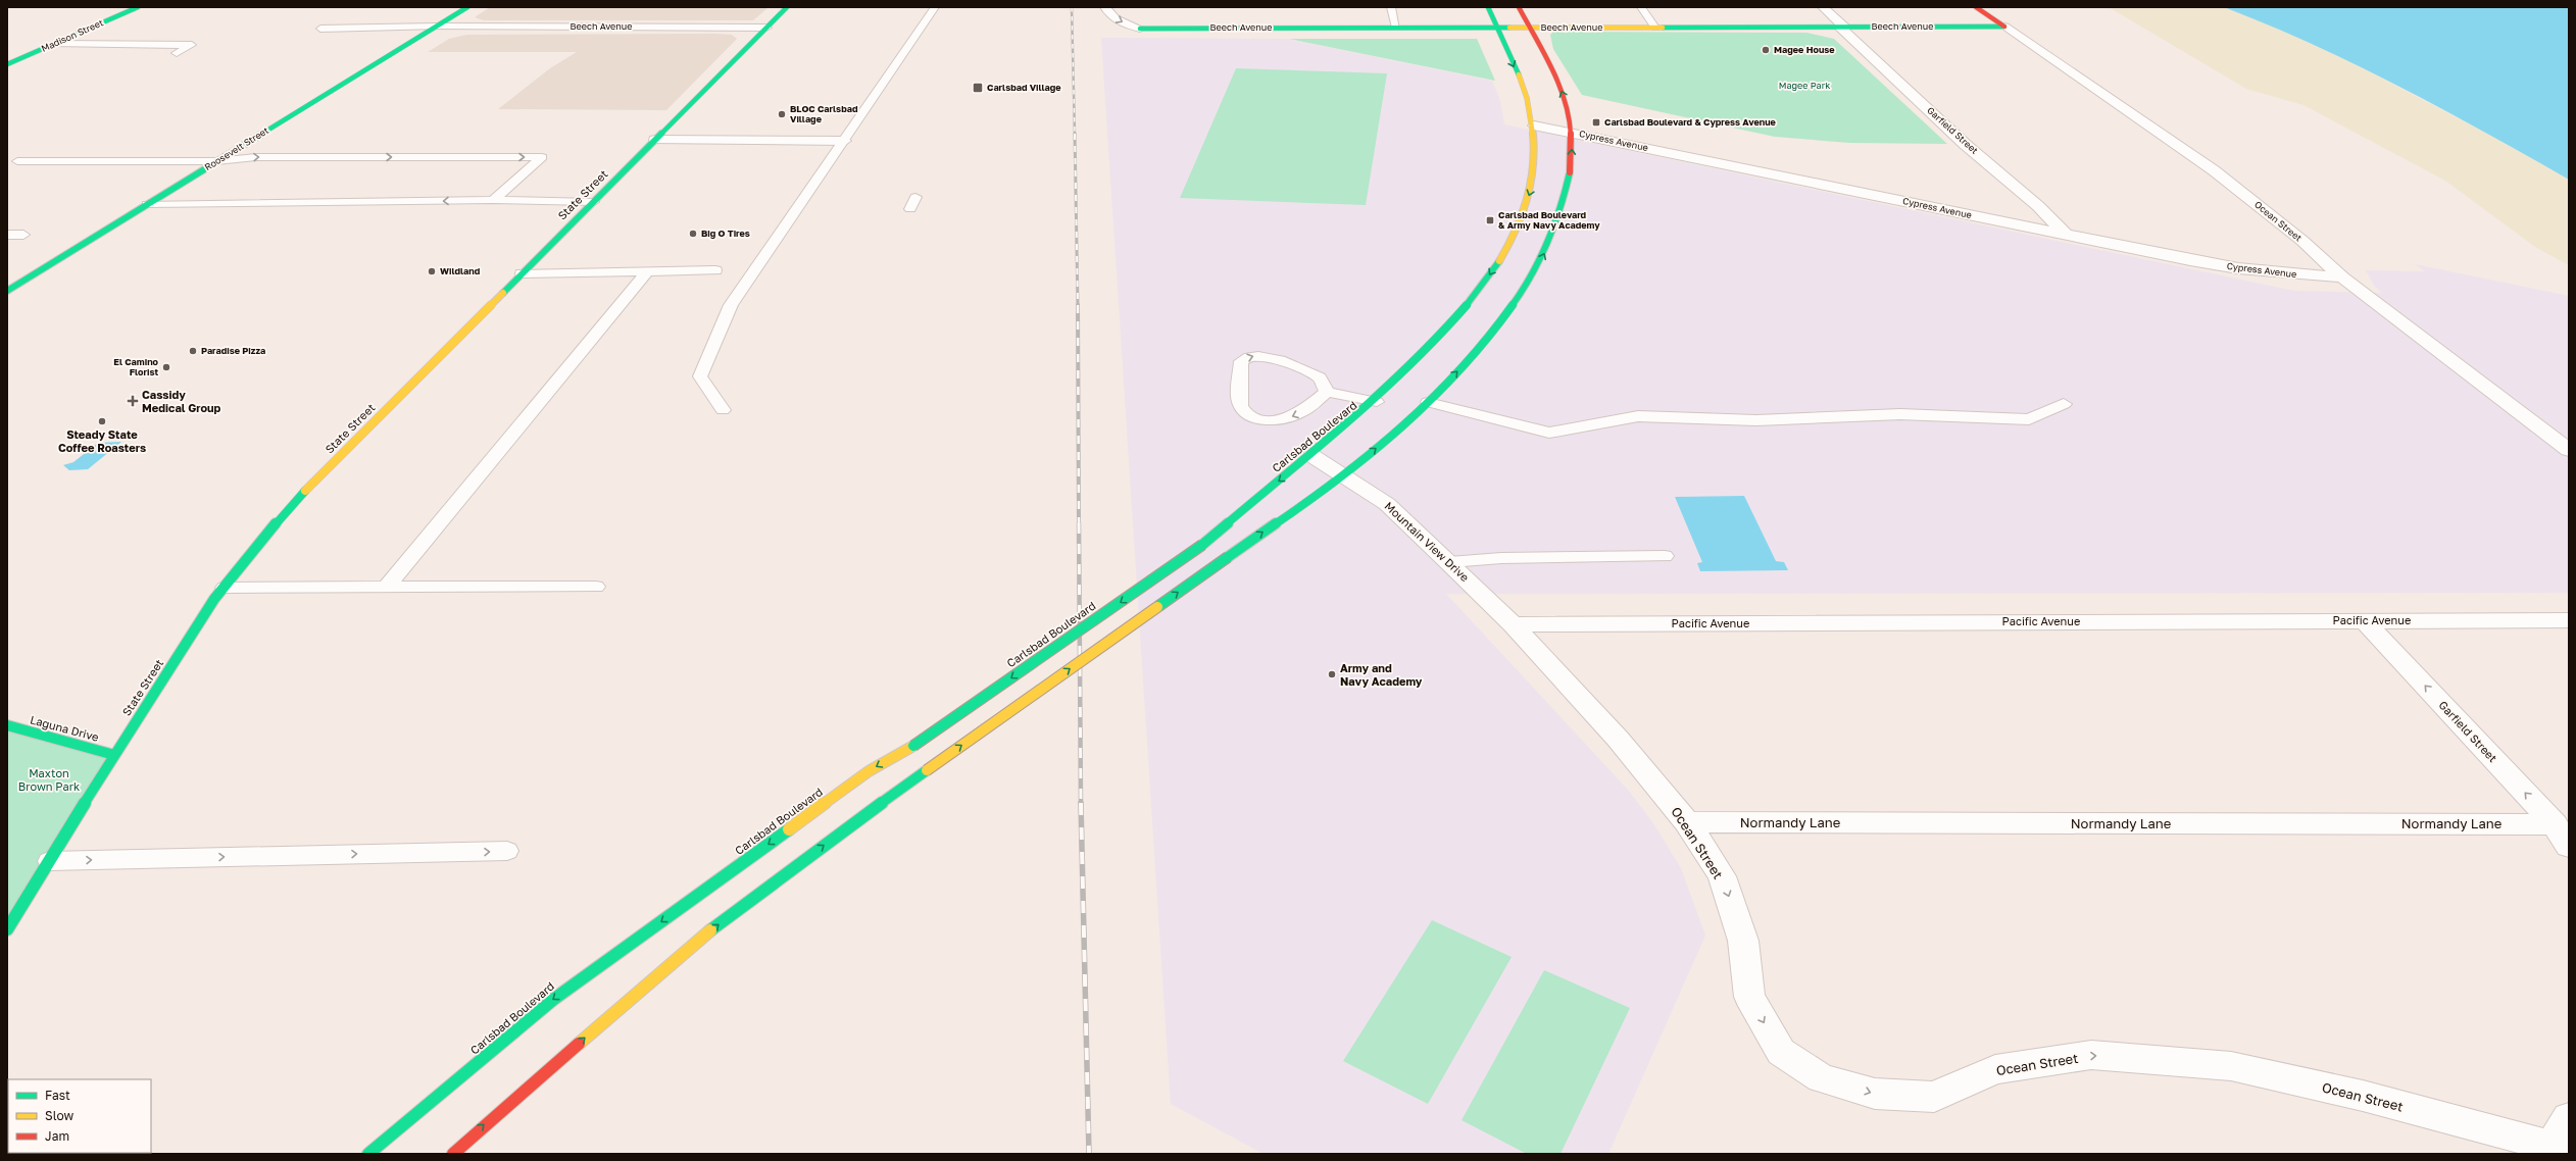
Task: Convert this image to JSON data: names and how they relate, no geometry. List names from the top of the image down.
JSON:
{
  "streets": {
    "main road": [
      "Beech Avenue",
      "Madison Street",
      "Roosevelt Street",
      "State Street",
      "Ocean Street",
      "Carlsbad Boulevard",
      "Laguna Drive"
    ],
    "street": [
      "Garfield Street",
      "Cypress Avenue",
      "Mountain View Drive",
      "Pacific Avenue",
      "Normandy Lane"
    ]
  },
  "crossings": [
    ["Beech Avenue", "Garfield Street"],
    ["Beech Avenue", "Roosevelt Street"],
    ["Beech Avenue", "State Street"],
    ["Beech Avenue", "Ocean Street"],
    ["Beech Avenue", "Carlsbad Boulevard"],
    ["Garfield Street", "Cypress Avenue"],
    ["Garfield Street", "Pacific Avenue"],
    ["Garfield Street", "Normandy Lane"],
    ["Cypress Avenue", "Ocean Street"],
    ["Cypress Avenue", "Carlsbad Boulevard"],
    ["State Street", "Laguna Drive"],
    ["Ocean Street", "Mountain View Drive"],
    ["Ocean Street", "Pacific Avenue"],
    ["Ocean Street", "Normandy Lane"],
    ["Carlsbad Boulevard", "Mountain View Drive"],
    ["Mountain View Drive", "Pacific Avenue"]
  ],
  "one_way": ["Garfield Street", "Ocean Street"],
  "parks": ["Magee Park", "Maxton Brown Park"],
  "places": {
    "other": [
      "Magee House",
      "BLOC Carlsbad Village",
      "Big O Tires",
      "Wildland",
      "Paradise Pizza",
      "El Camino Florist",
      "Steady State Coffee Roasters",
      "Army and Navy Academy"
    ],
    "transit": ["Carlsbad Village", "Carlsbad Boulevard & Cypress Avenue", "Carlsbad Boulevard & Army Navy Academy"],
    "health": ["Cassidy Medical Group"]
  },
  "legend": ["Fast", "Slow", "Jam"]
}
